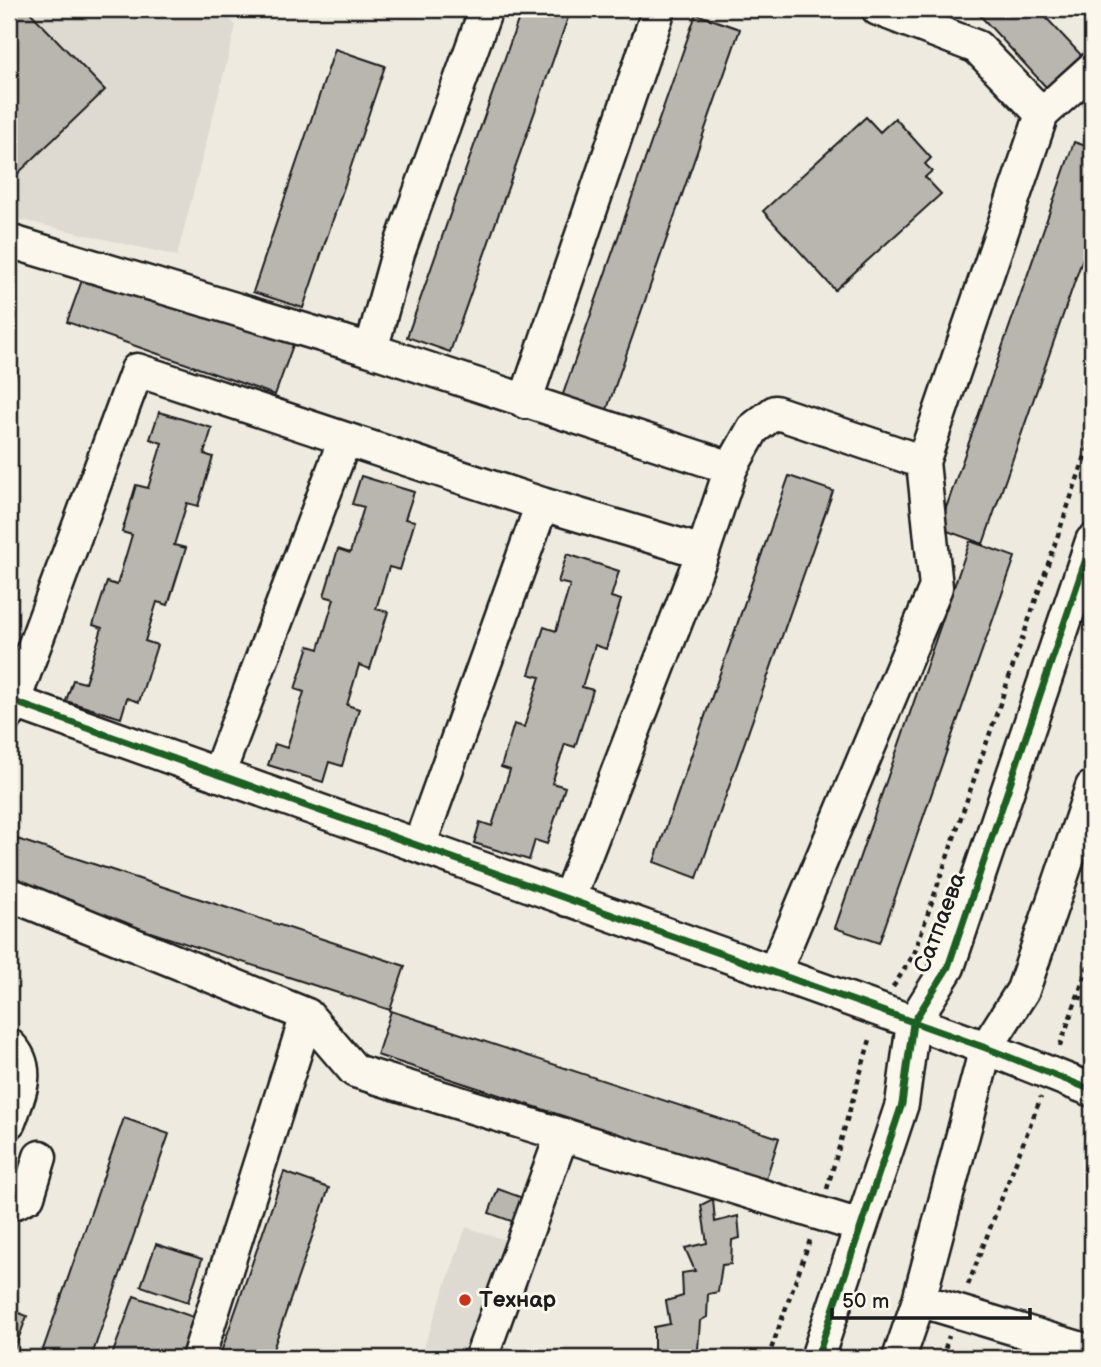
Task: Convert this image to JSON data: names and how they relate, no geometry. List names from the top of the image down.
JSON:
{
  "streets": {
    "street": ["Сатпаева"]
  },
  "places": ["Технар"],
  "scale_bar": "50 m"
}
